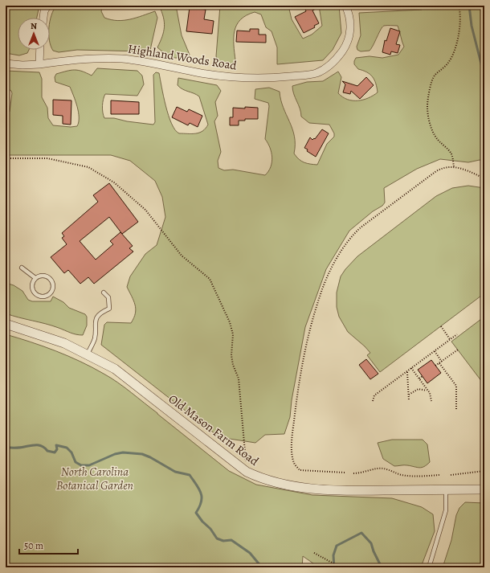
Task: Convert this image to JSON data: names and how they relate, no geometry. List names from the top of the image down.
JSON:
{
  "streets": {
    "street": ["Highland Woods Road", "Old Mason Farm Road"]
  },
  "parks": ["North Carolina Botanical Garden"],
  "scale_bar": "50 m",
  "north": "top"
}
